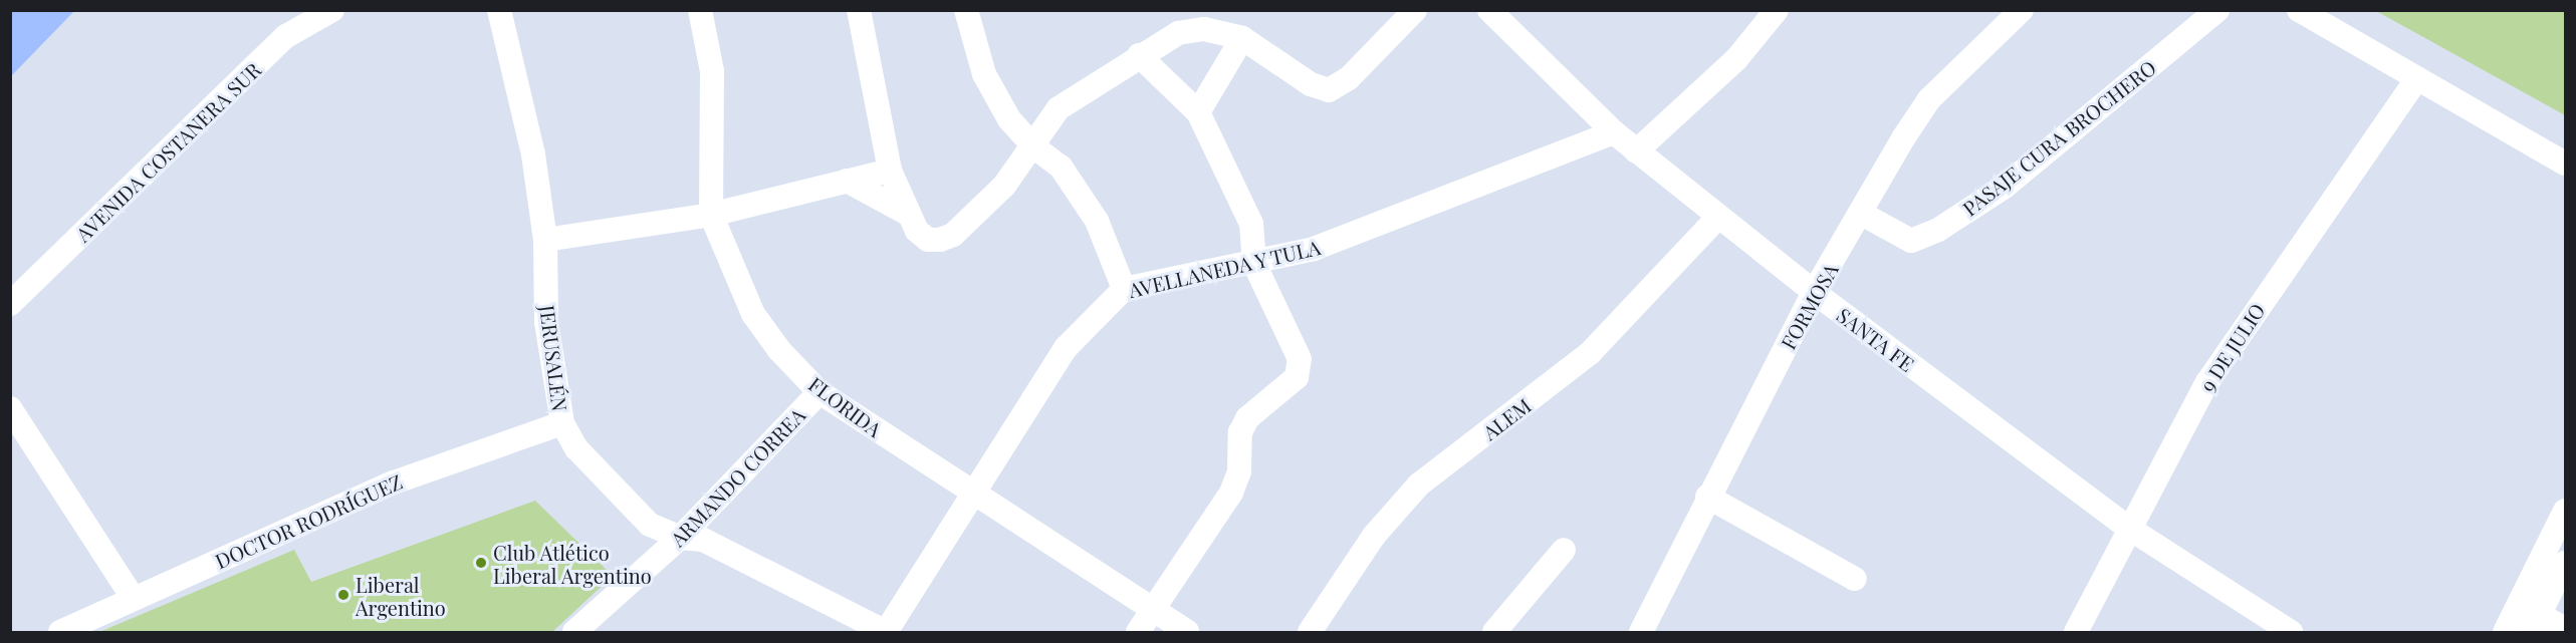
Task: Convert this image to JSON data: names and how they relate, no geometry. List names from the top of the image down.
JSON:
{
  "streets": {
    "street": [
      "PASAJE CURA BROCHERO",
      "AVENIDA COSTANERA SUR",
      "AVELLANEDA Y TULA",
      "FORMOSA",
      "SANTA FE",
      "9 DE JULIO",
      "JERUSALÉN",
      "FLORIDA",
      "ALEM",
      "ARMANDO CORREA",
      "DOCTOR RODRÍGUEZ"
    ]
  },
  "crossings": [
    ["PASAJE CURA BROCHERO", "FORMOSA"],
    ["AVELLANEDA Y TULA", "SANTA FE"],
    ["AVELLANEDA Y TULA", "JERUSALÉN"],
    ["AVELLANEDA Y TULA", "FLORIDA"],
    ["FORMOSA", "SANTA FE"],
    ["SANTA FE", "9 DE JULIO"],
    ["SANTA FE", "ALEM"],
    ["JERUSALÉN", "ARMANDO CORREA"],
    ["JERUSALÉN", "DOCTOR RODRÍGUEZ"],
    ["FLORIDA", "ARMANDO CORREA"]
  ],
  "places": ["Club Atlético Liberal Argentino", "Liberal Argentino"]
}
